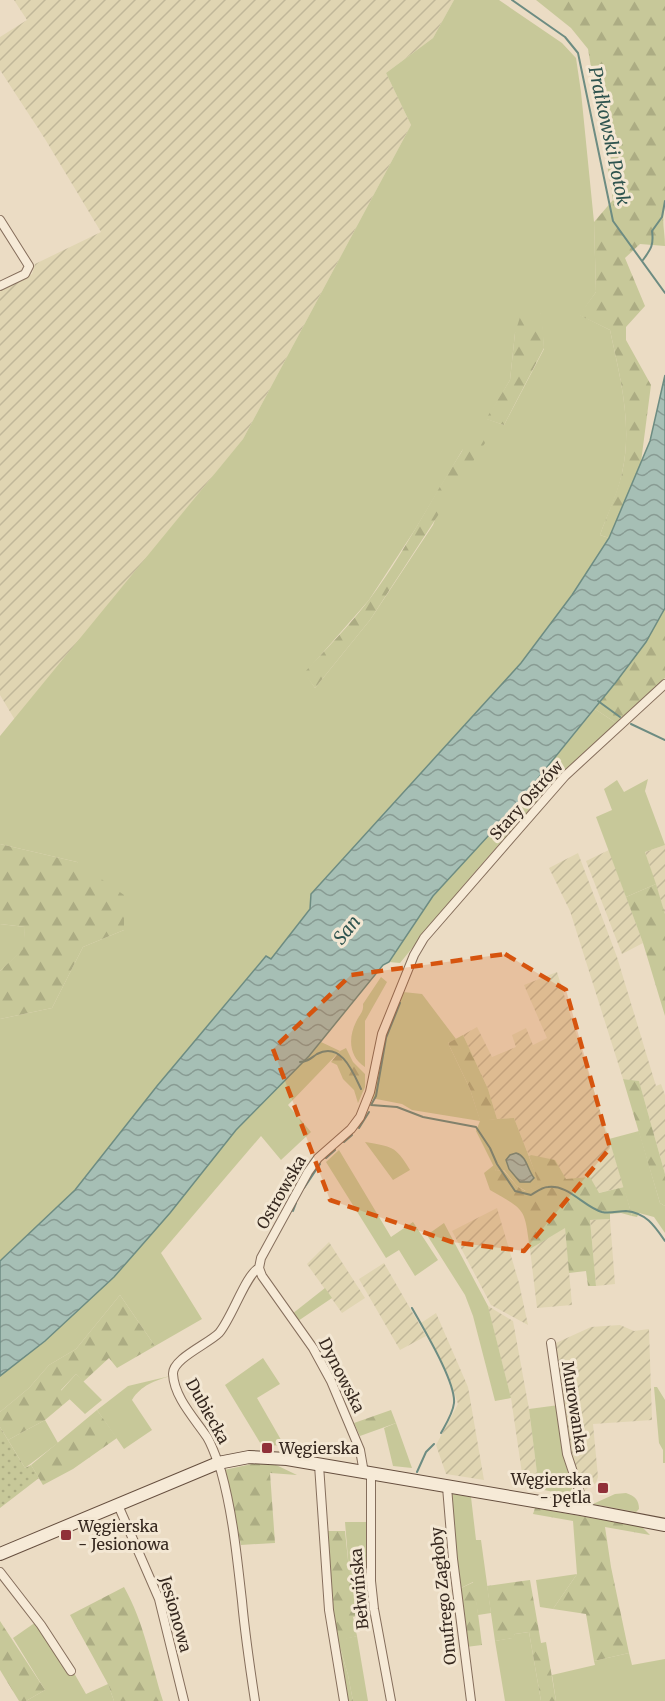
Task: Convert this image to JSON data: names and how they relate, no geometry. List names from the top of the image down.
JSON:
{
  "streets": {
    "street": [
      "Stary Ostrów",
      "Ostrowska",
      "Dynowska",
      "Murowanka",
      "Dubiecka",
      "Bełwińska",
      "Onufrego Zagłoby",
      "Jesionowa"
    ]
  },
  "crossings": [
    ["Stary Ostrów", "Ostrowska"],
    ["Ostrowska", "Dynowska"],
    ["Ostrowska", "Dubiecka"],
    ["Dynowska", "Bełwińska"]
  ],
  "water": ["Prałkowski Potok", "San"],
  "places": {
    "transit": ["Węgierska", "Węgierska - pętla", "Węgierska - Jesionowa"]
  }
}
